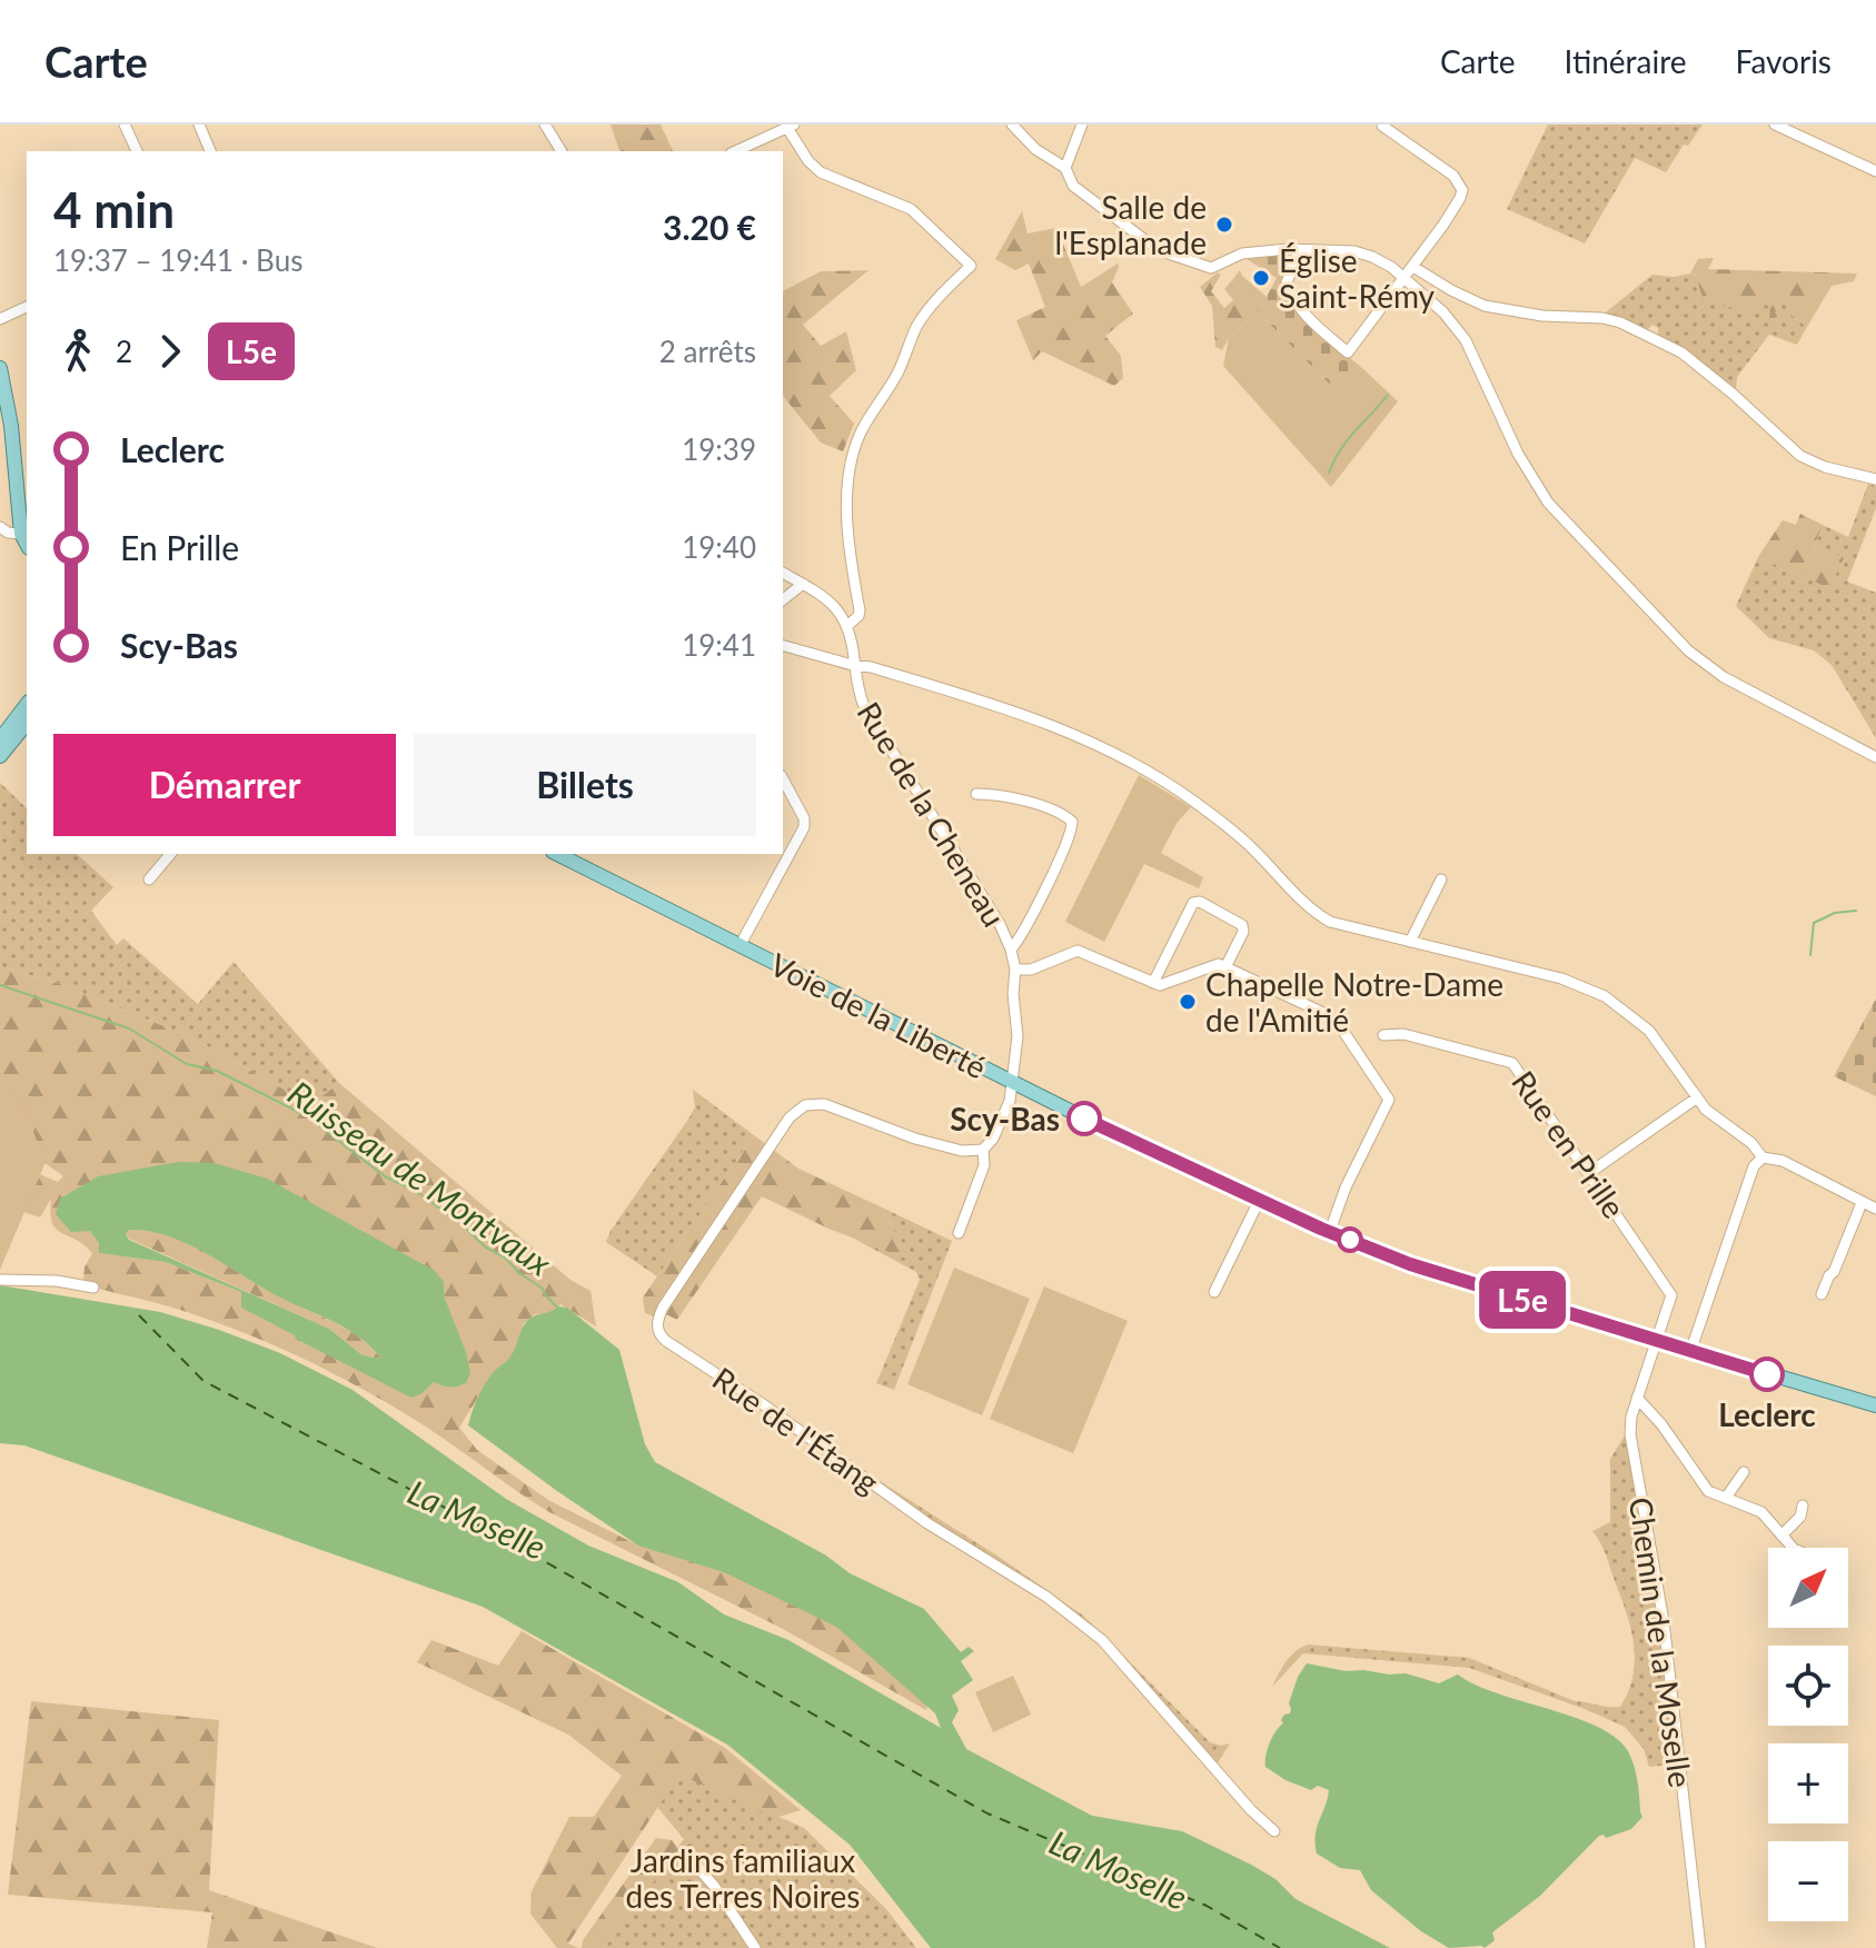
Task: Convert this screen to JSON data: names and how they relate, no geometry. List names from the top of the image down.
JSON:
{
  "streets": {
    "main road": ["Voie de la Liberté"],
    "street": [
      "Rue de la Cheneau",
      "Rue en Prille",
      "Rue de l'Étang",
      "Chemin de la Moselle"
    ]
  },
  "crossings": [
    ["Rue de la Cheneau", "Voie de la Liberté"],
    ["Rue de la Cheneau", "Rue de l'Étang"],
    ["Voie de la Liberté", "Rue en Prille"],
    ["Voie de la Liberté", "Chemin de la Moselle"],
    ["Rue en Prille", "Chemin de la Moselle"]
  ],
  "water": ["Ruisseau de Montvaux", "La Moselle"],
  "parks": ["Jardins familiaux des Terres Noires"],
  "places": [
    "Salle de l'Esplanade",
    "Église Saint-Rémy",
    "Chapelle Notre-Dame de l'Amitié",
    "Scy-Bas",
    "Leclerc"
  ],
  "lines": ["bus line L5e"],
  "north": "top right",
  "page": {
    "header": "Carte",
    "nav": ["Carte", "Itinéraire", "Favoris"],
    "on_map": "L5e",
    "heading": ["4 min", "19:37 – 19:41 · Bus", "3.20 €"],
    "legs": ["2", "L5e", "2 arrêts"],
    "list": [
      {
        "name": "Leclerc",
        "value": "19:39"
      },
      {
        "name": "En Prille",
        "value": "19:40"
      },
      {
        "name": "Scy-Bas",
        "value": "19:41"
      }
    ],
    "buttons": ["Démarrer", "Billets"],
    "map_buttons": ["+", "−"]
  }
}
